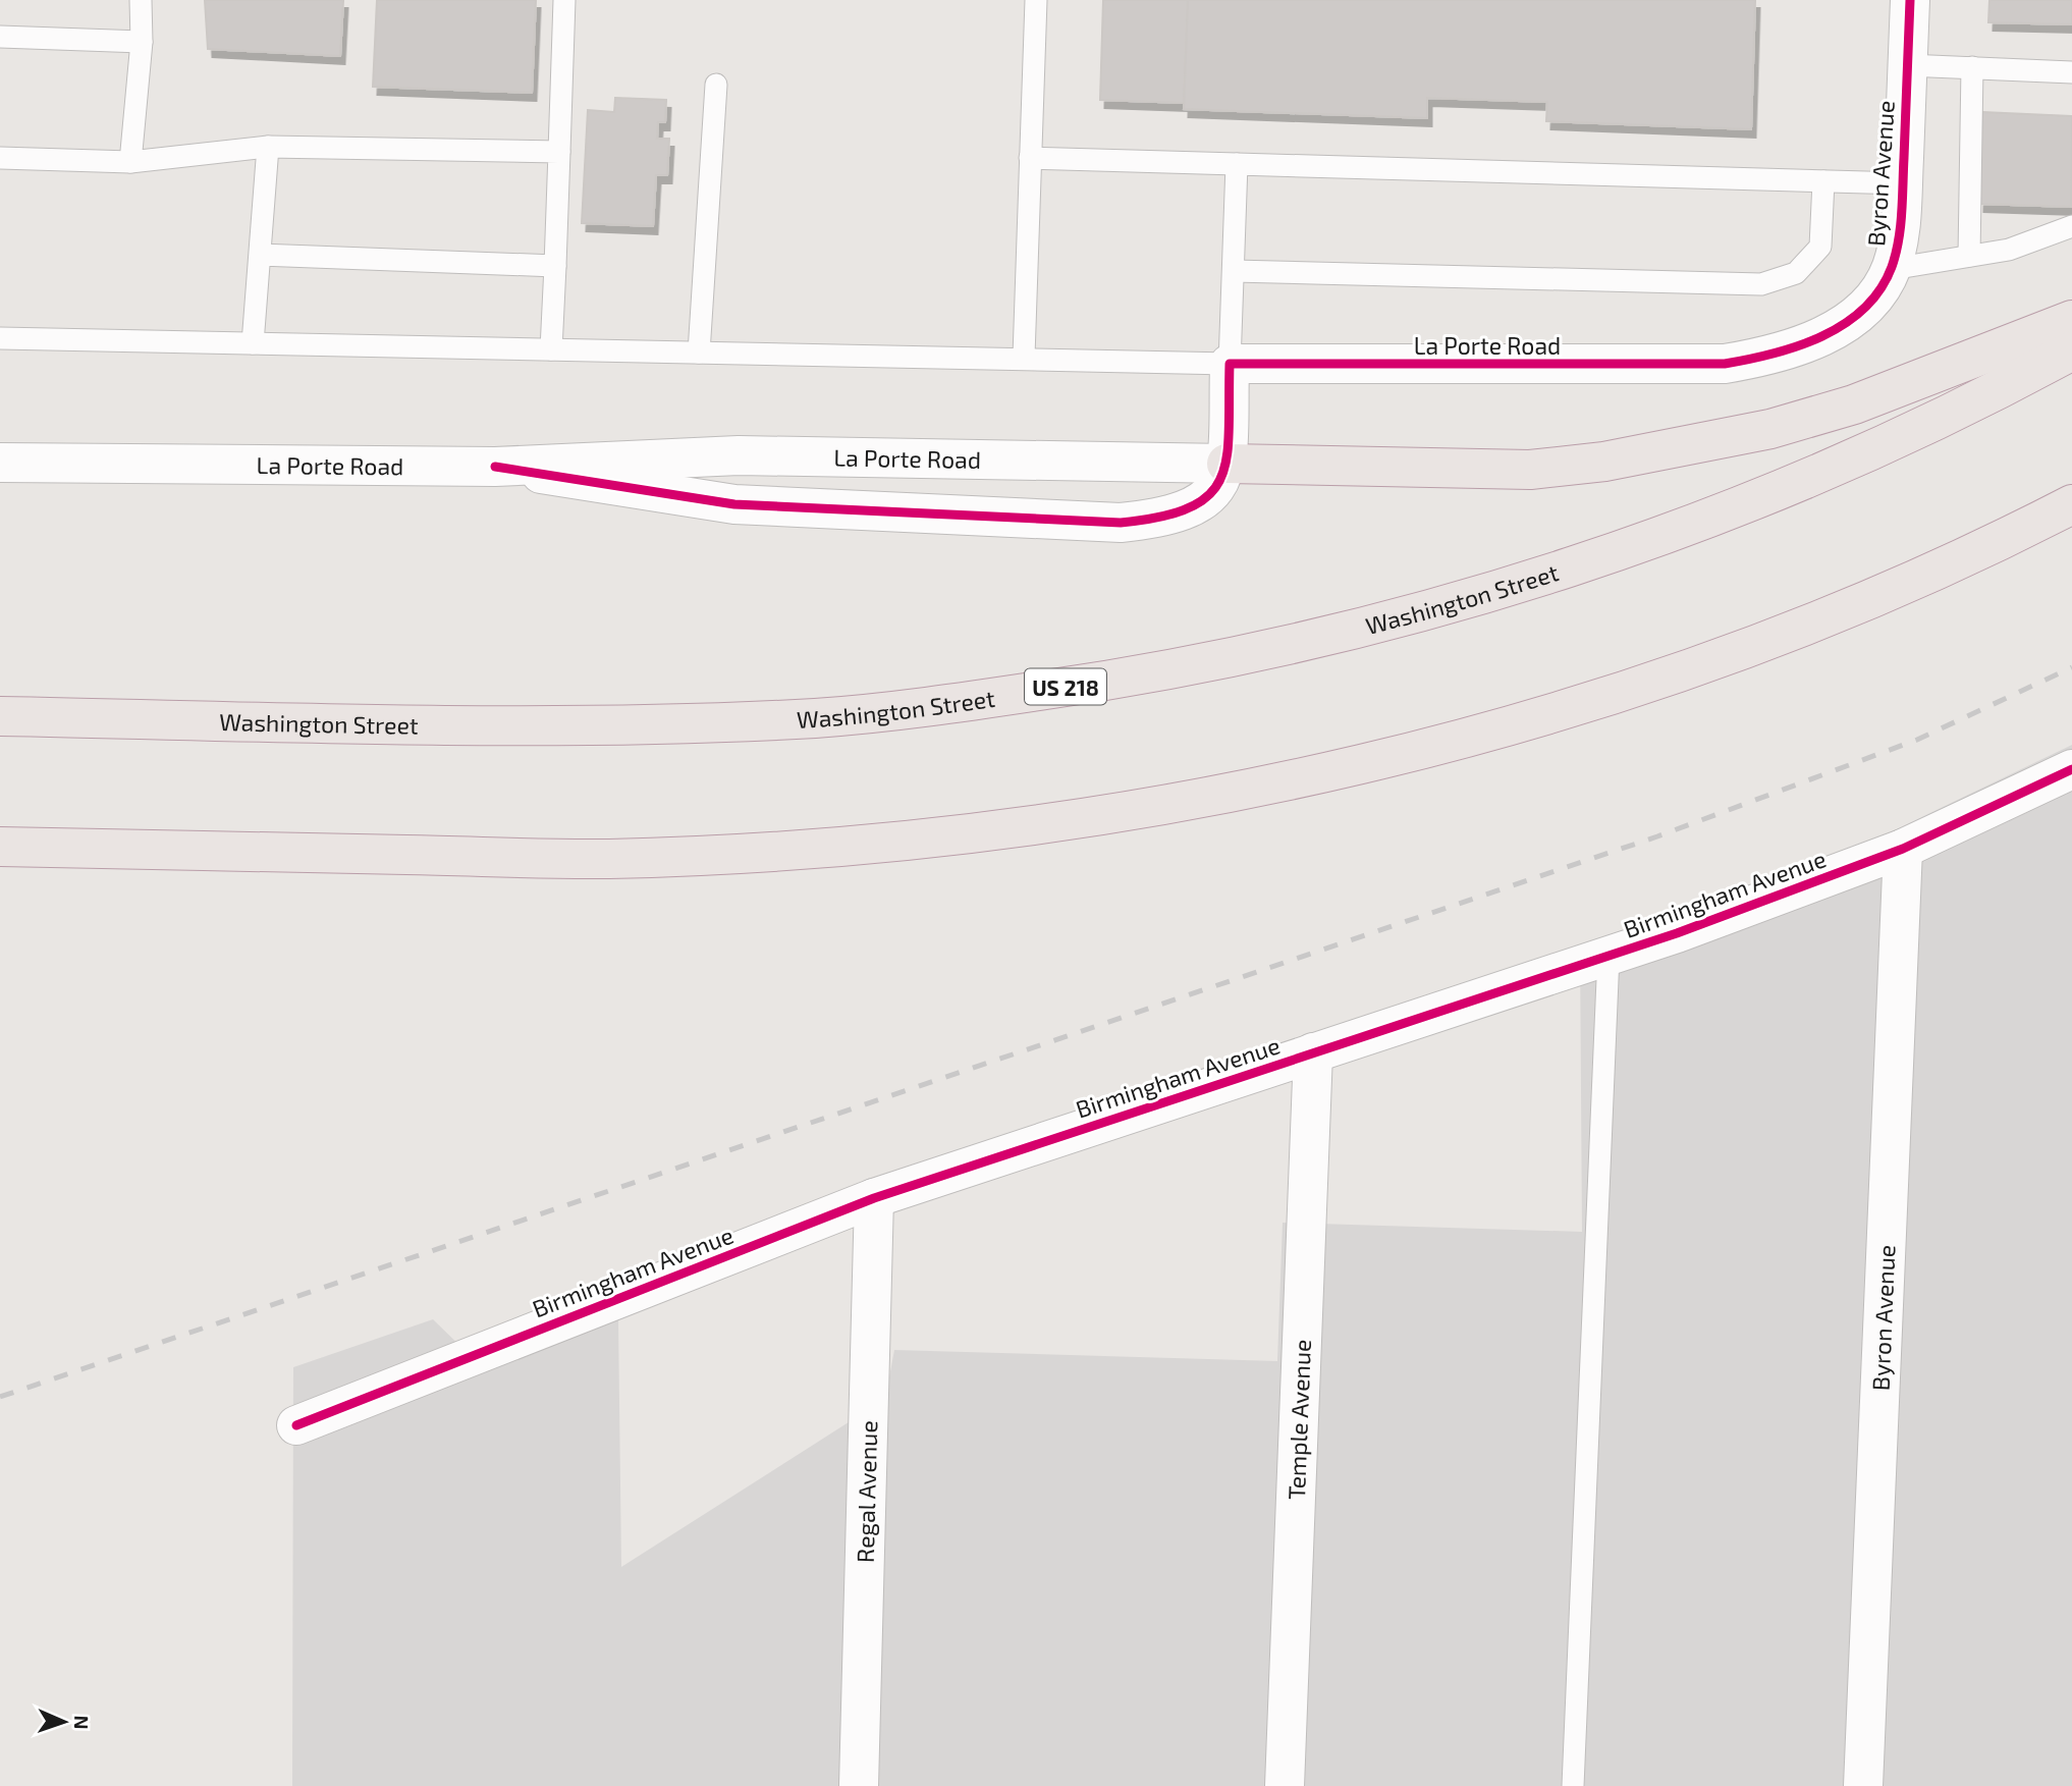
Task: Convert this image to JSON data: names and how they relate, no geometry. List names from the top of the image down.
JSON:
{
  "streets": {
    "highway": ["Washington Street", "US 218"],
    "street": [
      "Byron Avenue",
      "La Porte Road",
      "Birmingham Avenue",
      "Temple Avenue",
      "Regal Avenue"
    ]
  },
  "crossings": [
    ["Byron Avenue", "La Porte Road"],
    ["Byron Avenue", "Birmingham Avenue"],
    ["Birmingham Avenue", "Temple Avenue"],
    ["Birmingham Avenue", "Regal Avenue"]
  ],
  "north": "right"
}
